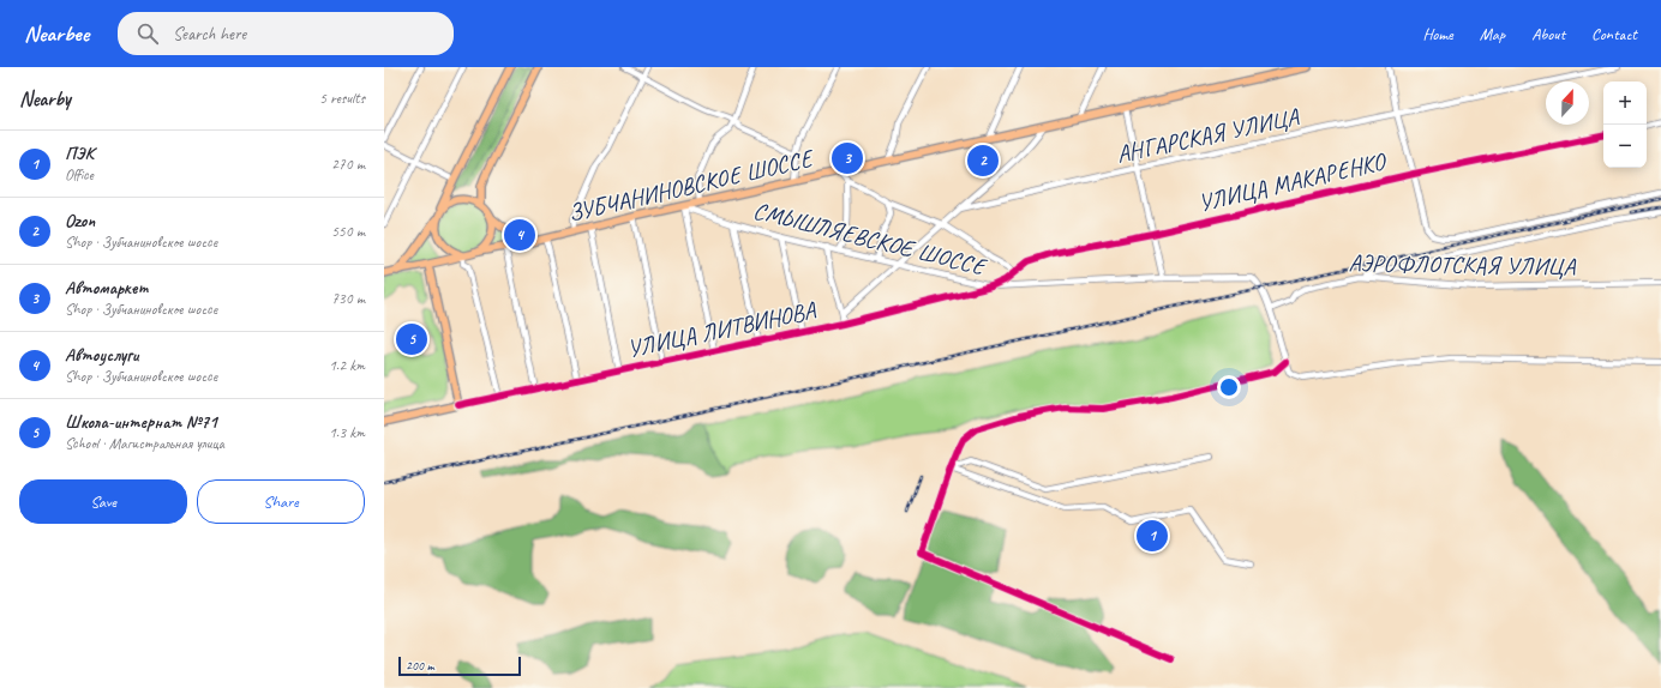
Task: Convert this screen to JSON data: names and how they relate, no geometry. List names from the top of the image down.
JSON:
{
  "streets": {
    "main road": ["ЗУБЧАНИНОВСКОЕ ШОССЕ", "УЛИЦА ЛИТВИНОВА"],
    "street": [
      "АНГАРСКАЯ УЛИЦА",
      "УЛИЦА МАКАРЕНКО",
      "СМЫШЛЯЕВСКОЕ ШОССЕ",
      "АЭРОФЛОТСКАЯ УЛИЦА"
    ]
  },
  "crossings": [
    ["АНГАРСКАЯ УЛИЦА", "СМЫШЛЯЕВСКОЕ ШОССЕ"],
    ["УЛИЦА МАКАРЕНКО", "СМЫШЛЯЕВСКОЕ ШОССЕ"],
    ["УЛИЦА МАКАРЕНКО", "УЛИЦА ЛИТВИНОВА"],
    ["ЗУБЧАНИНОВСКОЕ ШОССЕ", "СМЫШЛЯЕВСКОЕ ШОССЕ"],
    ["СМЫШЛЯЕВСКОЕ ШОССЕ", "АЭРОФЛОТСКАЯ УЛИЦА"],
    ["СМЫШЛЯЕВСКОЕ ШОССЕ", "УЛИЦА ЛИТВИНОВА"]
  ],
  "scale_bar": "200 m",
  "north": "top",
  "page": {
    "header": "Nearbee",
    "search": "Search here",
    "nav": [
      "Home",
      "Map",
      "About",
      "Contact"
    ],
    "heading": ["Nearby", "5 results"],
    "map_buttons": ["+", "−"],
    "list": [
      {
        "mark": "1",
        "name": "ПЭК",
        "note": "Office",
        "value": "270 m"
      },
      {
        "mark": "2",
        "name": "Ozon",
        "note": "Shop · Зубчаниновское шоссе",
        "value": "550 m"
      },
      {
        "mark": "3",
        "name": "Автомаркет",
        "note": "Shop · Зубчаниновское шоссе",
        "value": "730 m"
      },
      {
        "mark": "4",
        "name": "Автоуслуги",
        "note": "Shop · Зубчаниновское шоссе",
        "value": "1.2 km"
      },
      {
        "mark": "5",
        "name": "Школа-интернат №71",
        "note": "School · Магистральная улица",
        "value": "1.3 km"
      }
    ],
    "pins": [
      "3",
      "2",
      "4",
      "5",
      "1"
    ],
    "buttons": ["Save", "Share"],
    "scale": "200 m"
  }
}
